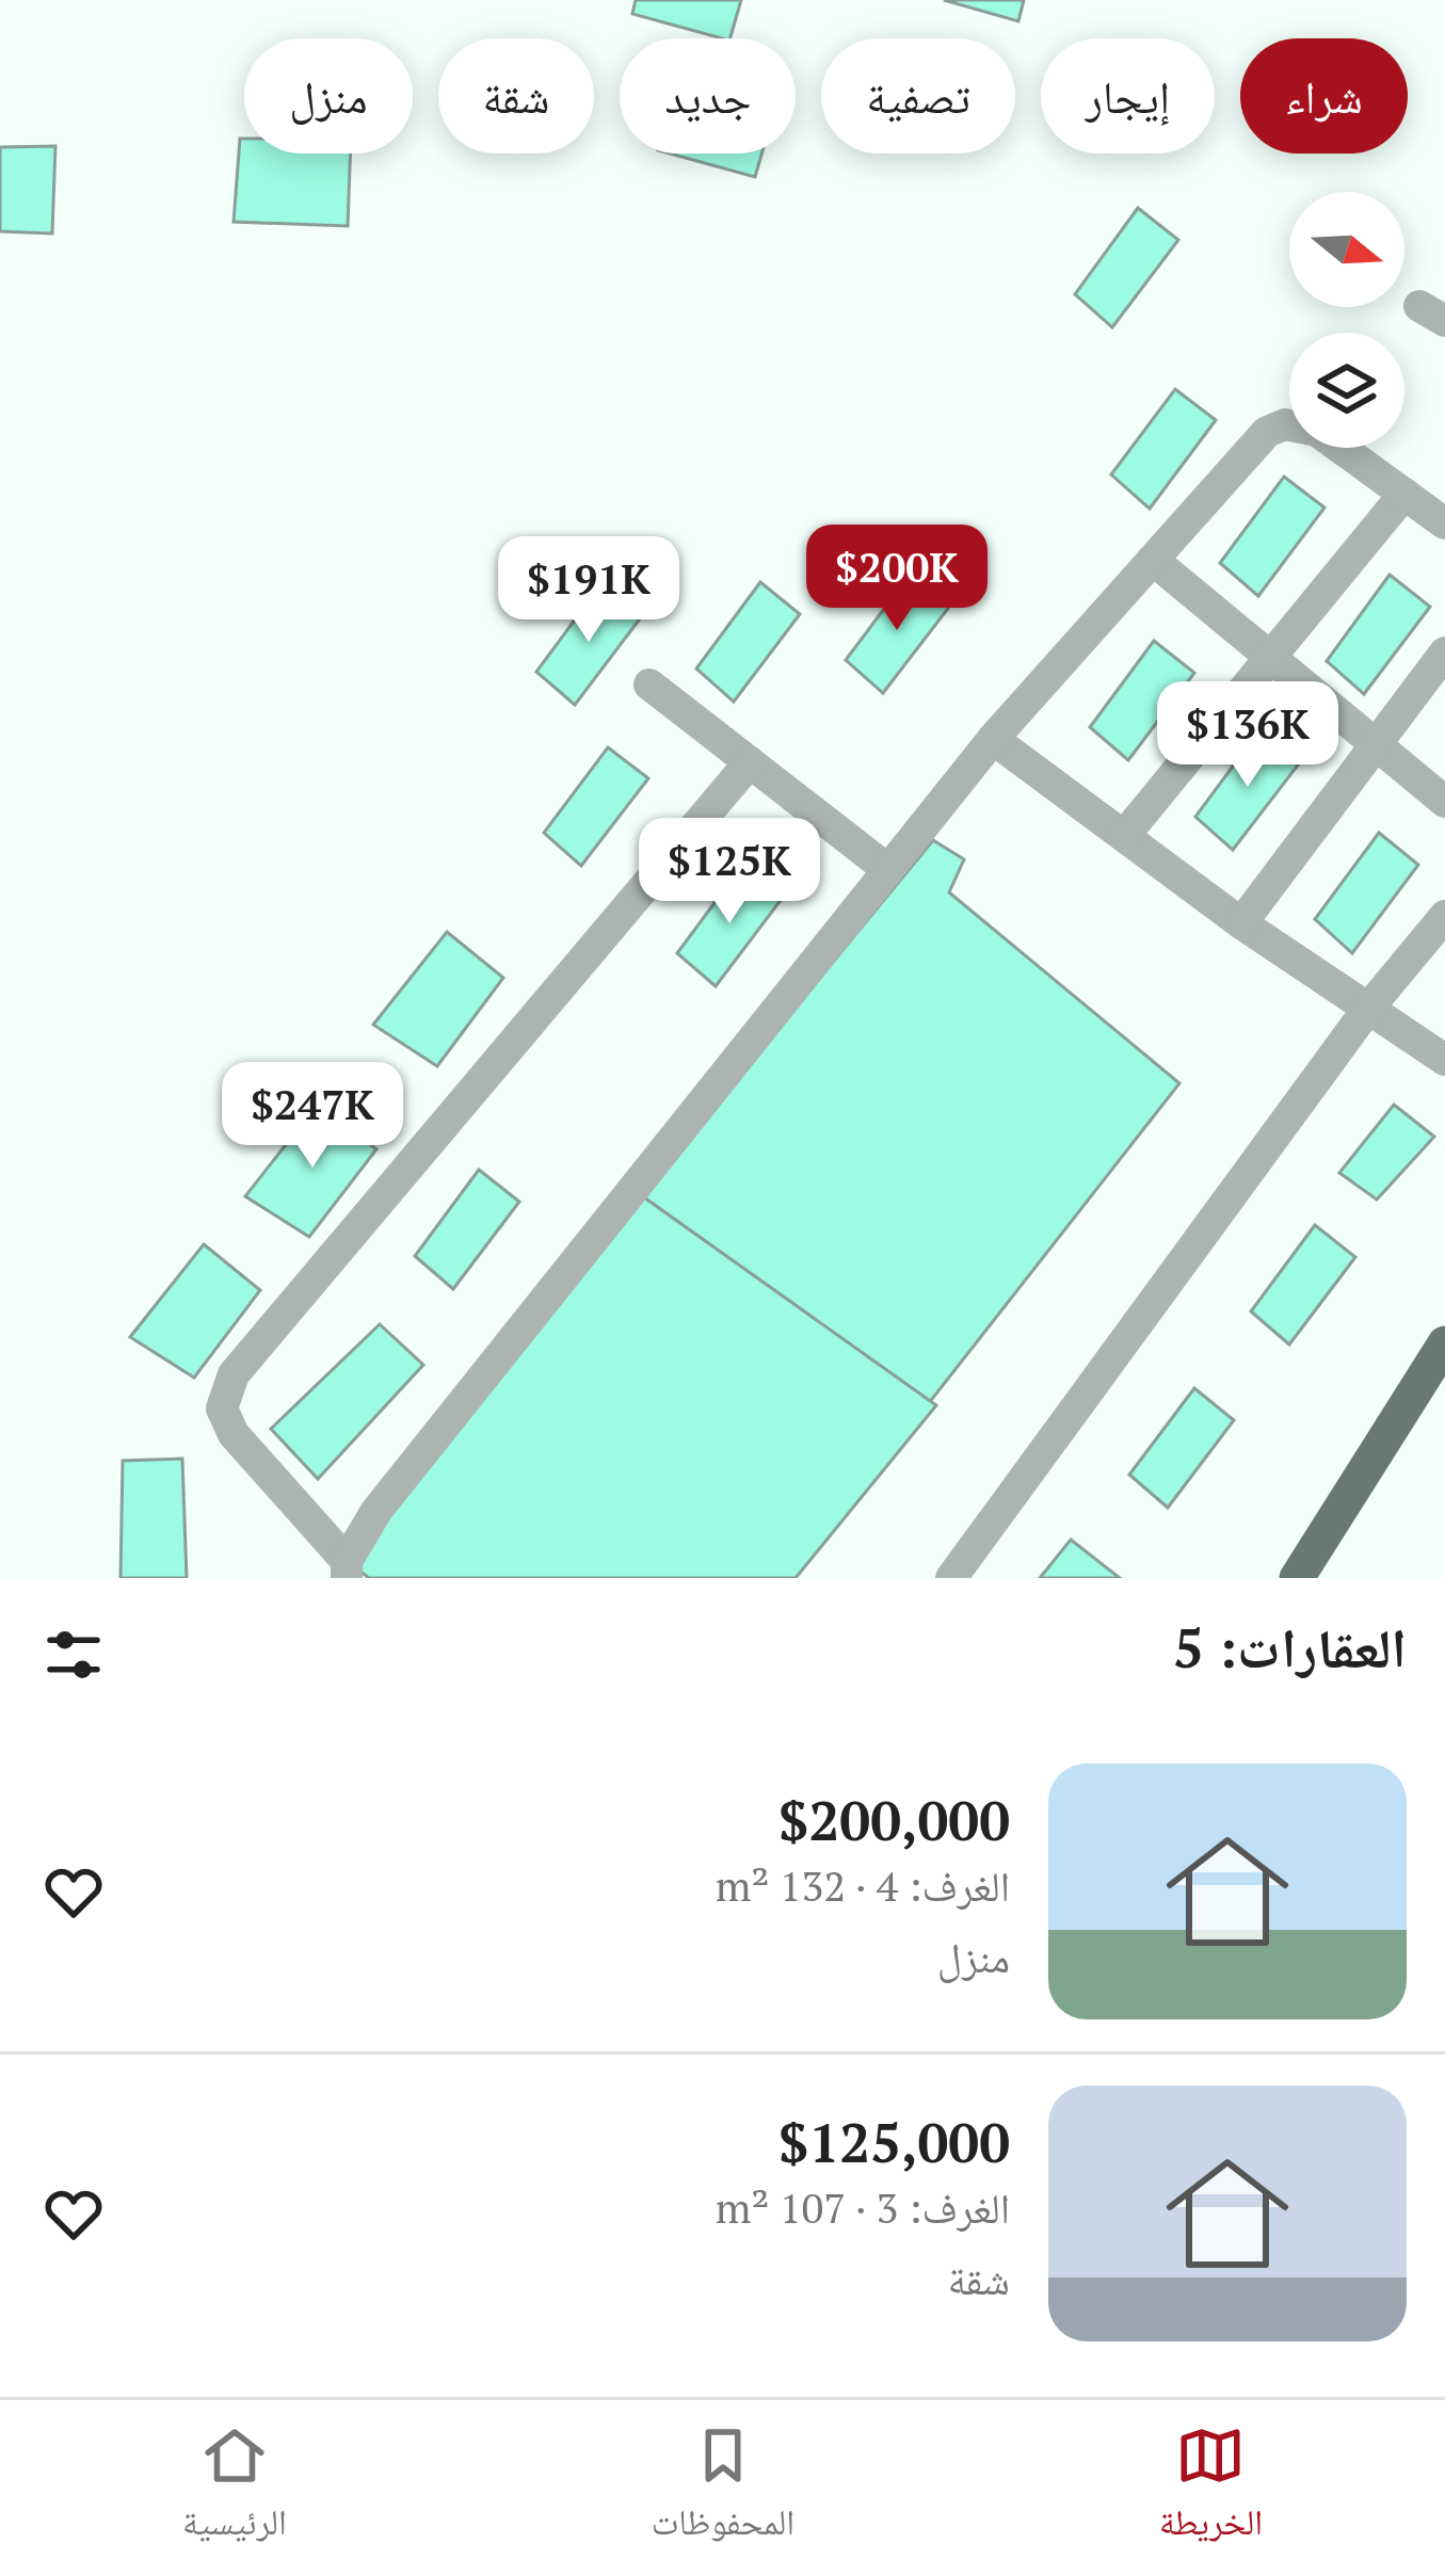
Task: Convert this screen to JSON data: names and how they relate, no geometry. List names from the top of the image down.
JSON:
{
  "north": "right",
  "page": {
    "chip": [
      "شراء",
      "إيجار",
      "تصفية",
      "جديد",
      "شقة",
      "منزل"
    ],
    "price": [
      "$200K",
      "$191K",
      "$136K",
      "$125K",
      "$247K"
    ],
    "heading": "العقارات: 5",
    "list": [
      {
        "name": "$200,000",
        "note": "الغرف: 4 · 132 m² · منزل"
      },
      {
        "name": "$125,000",
        "note": "الغرف: 3 · 107 m² · شقة"
      }
    ],
    "tabs": ["الخريطة", "المحفوظات", "الرئيسية"]
  }
}
